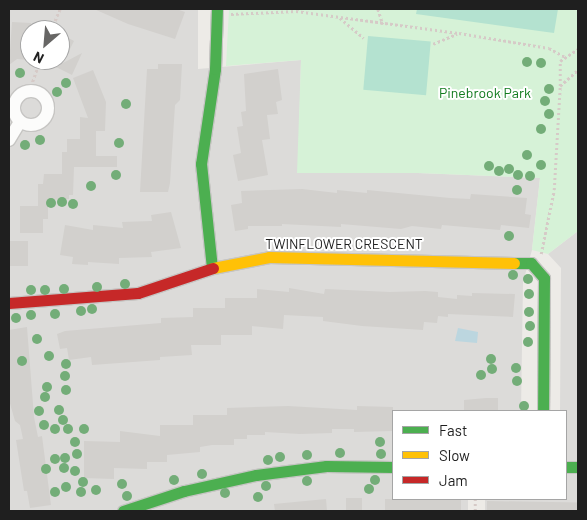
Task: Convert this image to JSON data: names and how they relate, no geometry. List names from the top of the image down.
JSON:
{
  "streets": {
    "street": ["TWINFLOWER CRESCENT"]
  },
  "parks": ["Pinebrook Park"],
  "legend": ["Fast", "Slow", "Jam"],
  "north": "bottom left"
}
